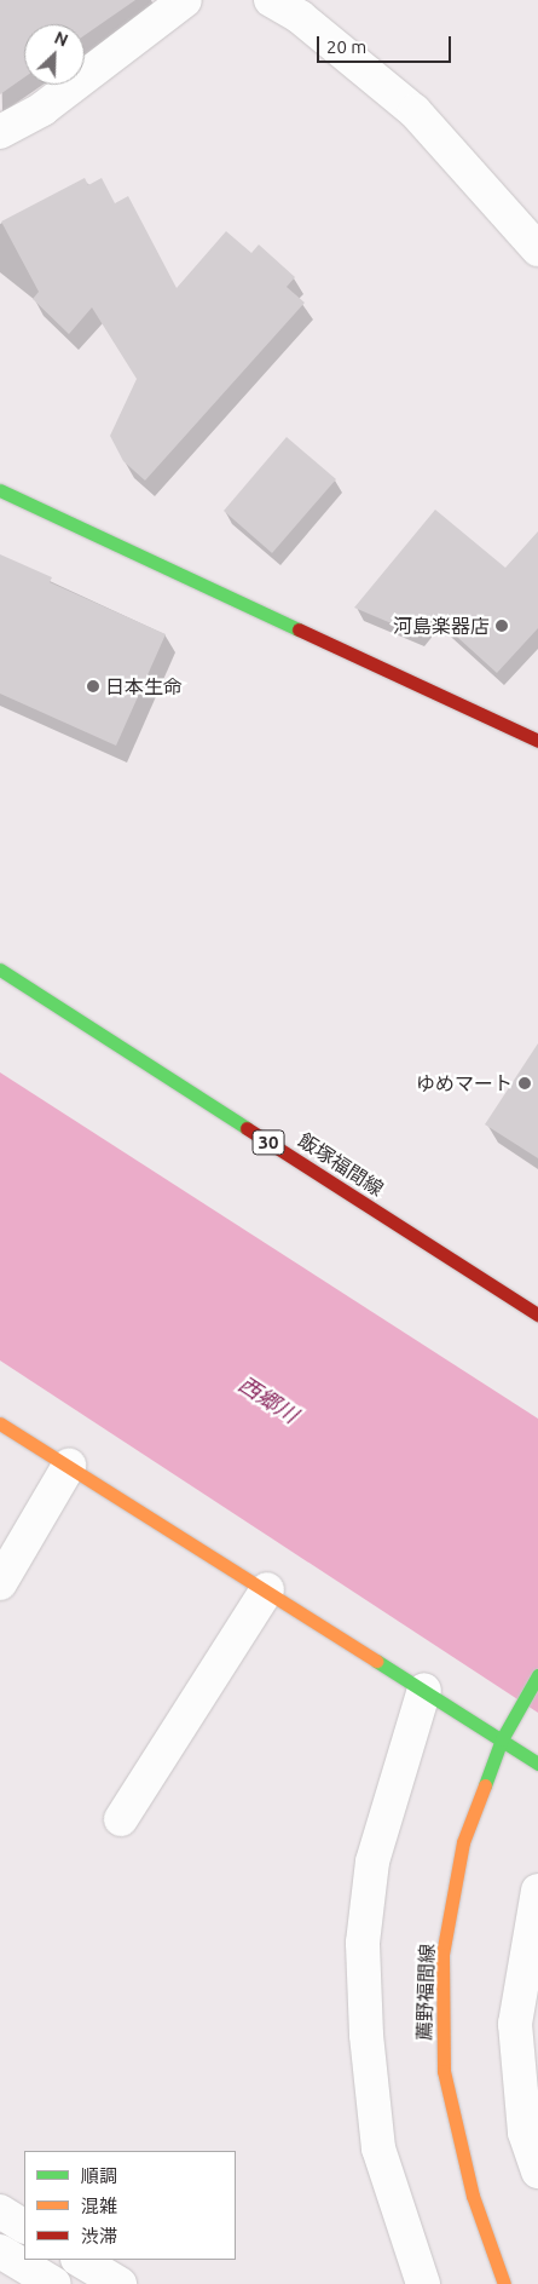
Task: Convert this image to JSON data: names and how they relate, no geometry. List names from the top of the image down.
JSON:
{
  "streets": {
    "main road": ["30", "飯塚福間線", "薦野福間線"]
  },
  "water": ["西郷川"],
  "places": ["河島楽器店", "日本生命", "ゆめマート"],
  "legend": ["順調", "混雑", "渋滞"],
  "scale_bar": "20 m",
  "north": "top right"
}
